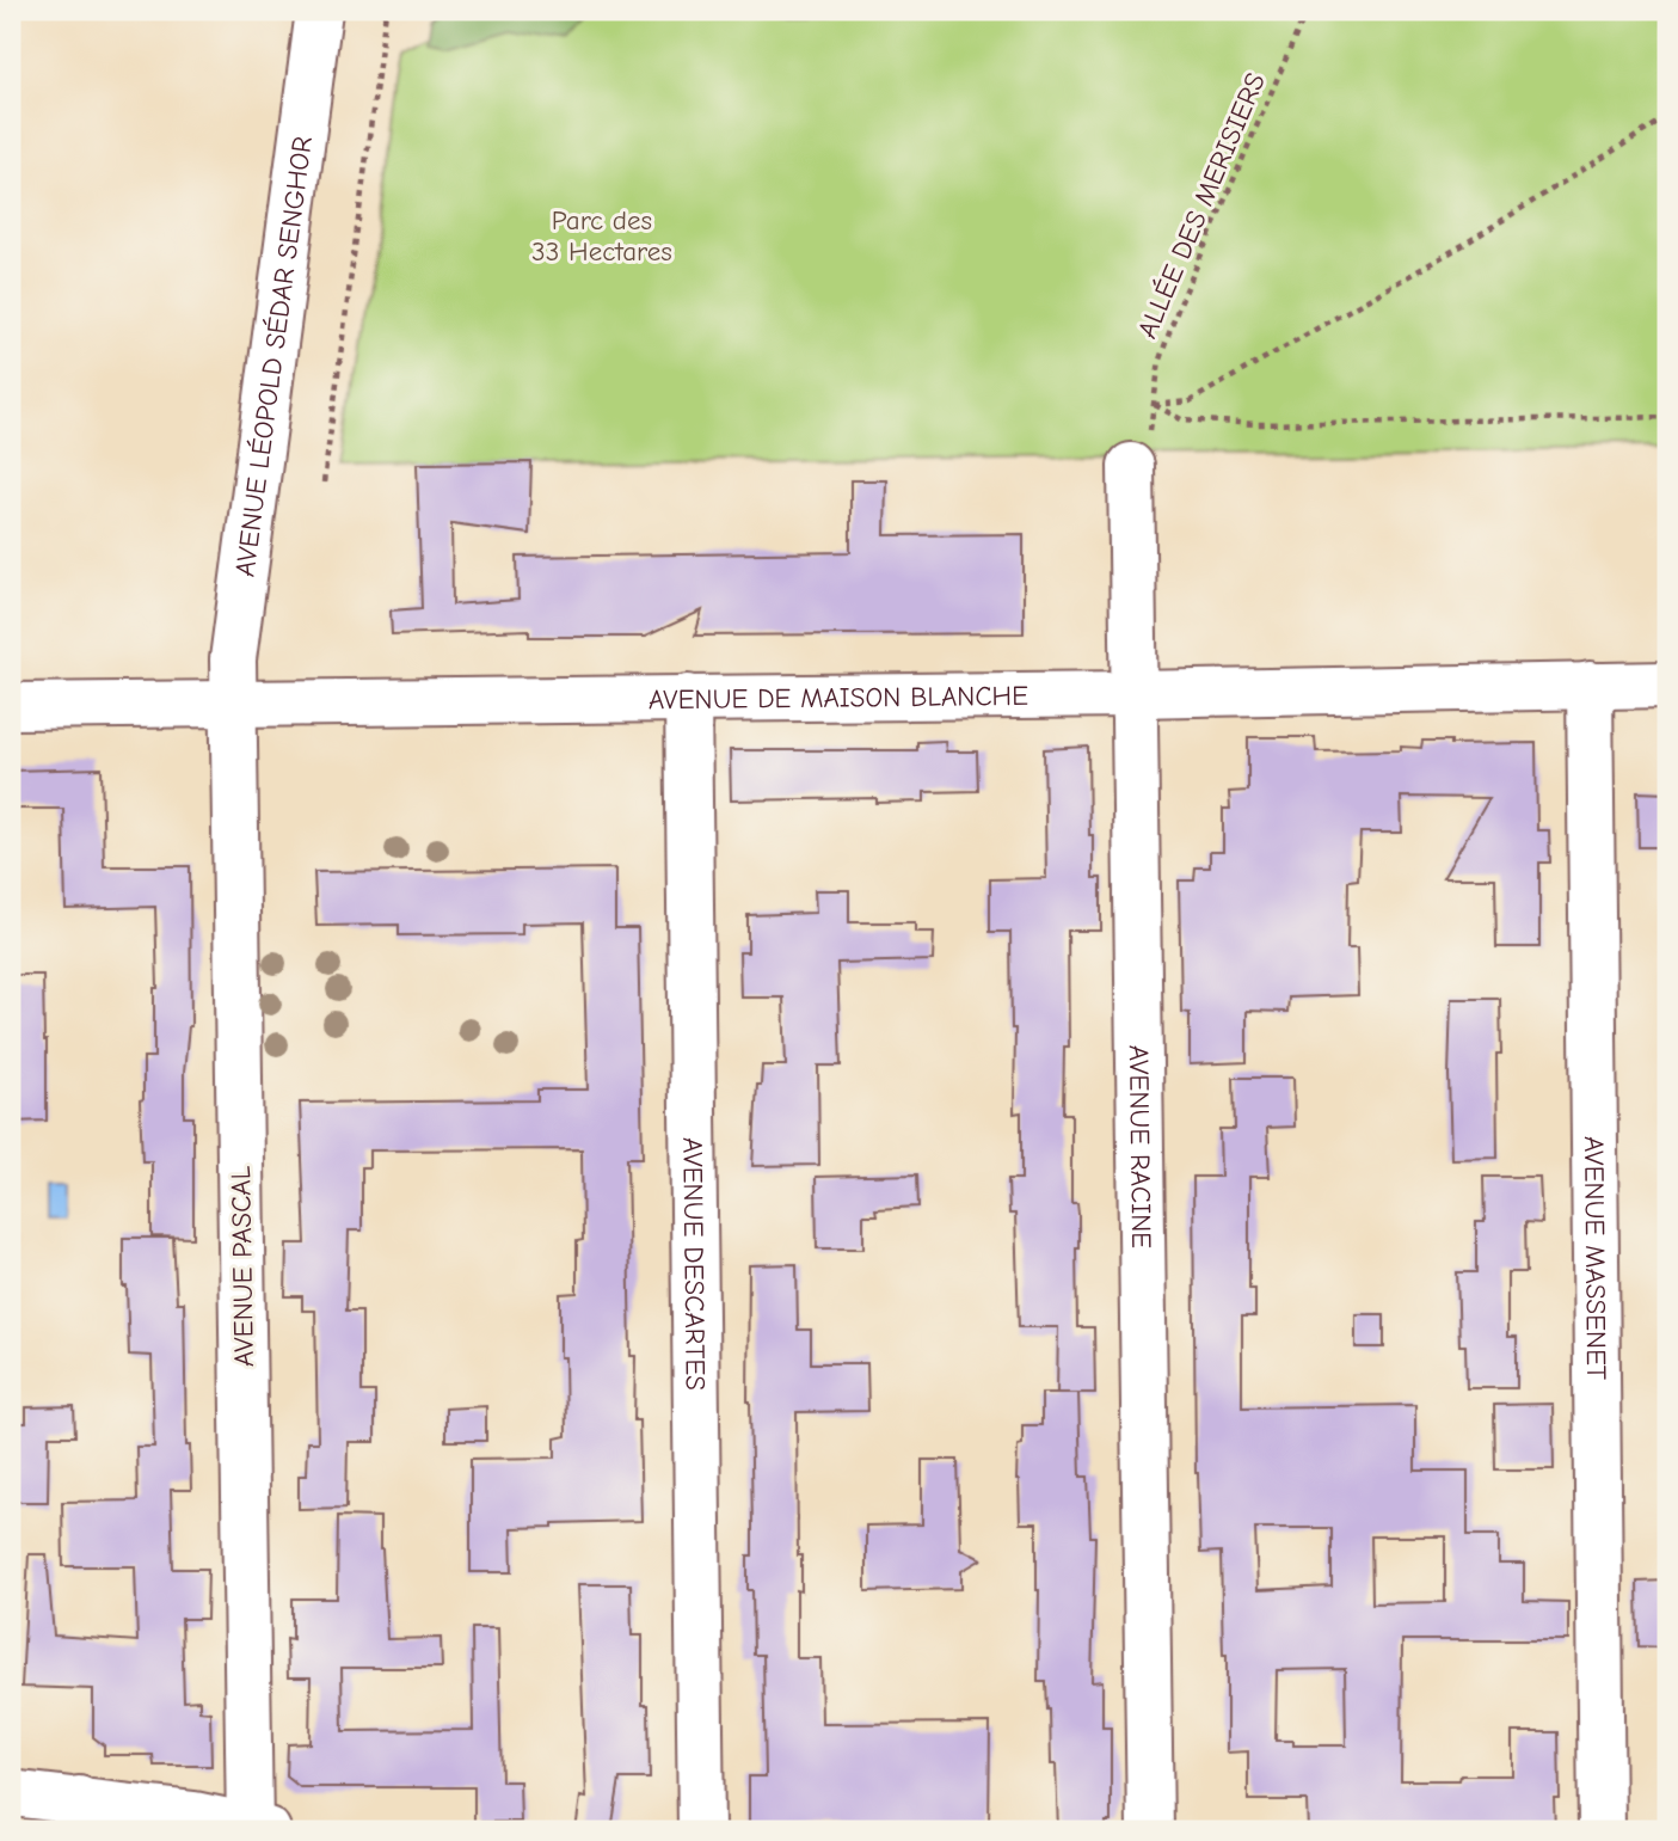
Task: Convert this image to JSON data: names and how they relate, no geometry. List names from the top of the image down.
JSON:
{
  "streets": {
    "street": [
      "AVENUE LÉOPOLD SÉDAR SENGHOR",
      "AVENUE DE MAISON BLANCHE",
      "AVENUE RACINE",
      "AVENUE MASSENET",
      "AVENUE DESCARTES",
      "AVENUE PASCAL"
    ],
    "path": ["ALLÉE DES MERISIERS"]
  },
  "crossings": [
    ["ALLÉE DES MERISIERS", "AVENUE RACINE"],
    ["AVENUE LÉOPOLD SÉDAR SENGHOR", "AVENUE DE MAISON BLANCHE"],
    ["AVENUE LÉOPOLD SÉDAR SENGHOR", "AVENUE PASCAL"],
    ["AVENUE DE MAISON BLANCHE", "AVENUE RACINE"],
    ["AVENUE DE MAISON BLANCHE", "AVENUE MASSENET"],
    ["AVENUE DE MAISON BLANCHE", "AVENUE DESCARTES"],
    ["AVENUE DE MAISON BLANCHE", "AVENUE PASCAL"]
  ],
  "parks": ["Parc des 33 Hectares"]
}
